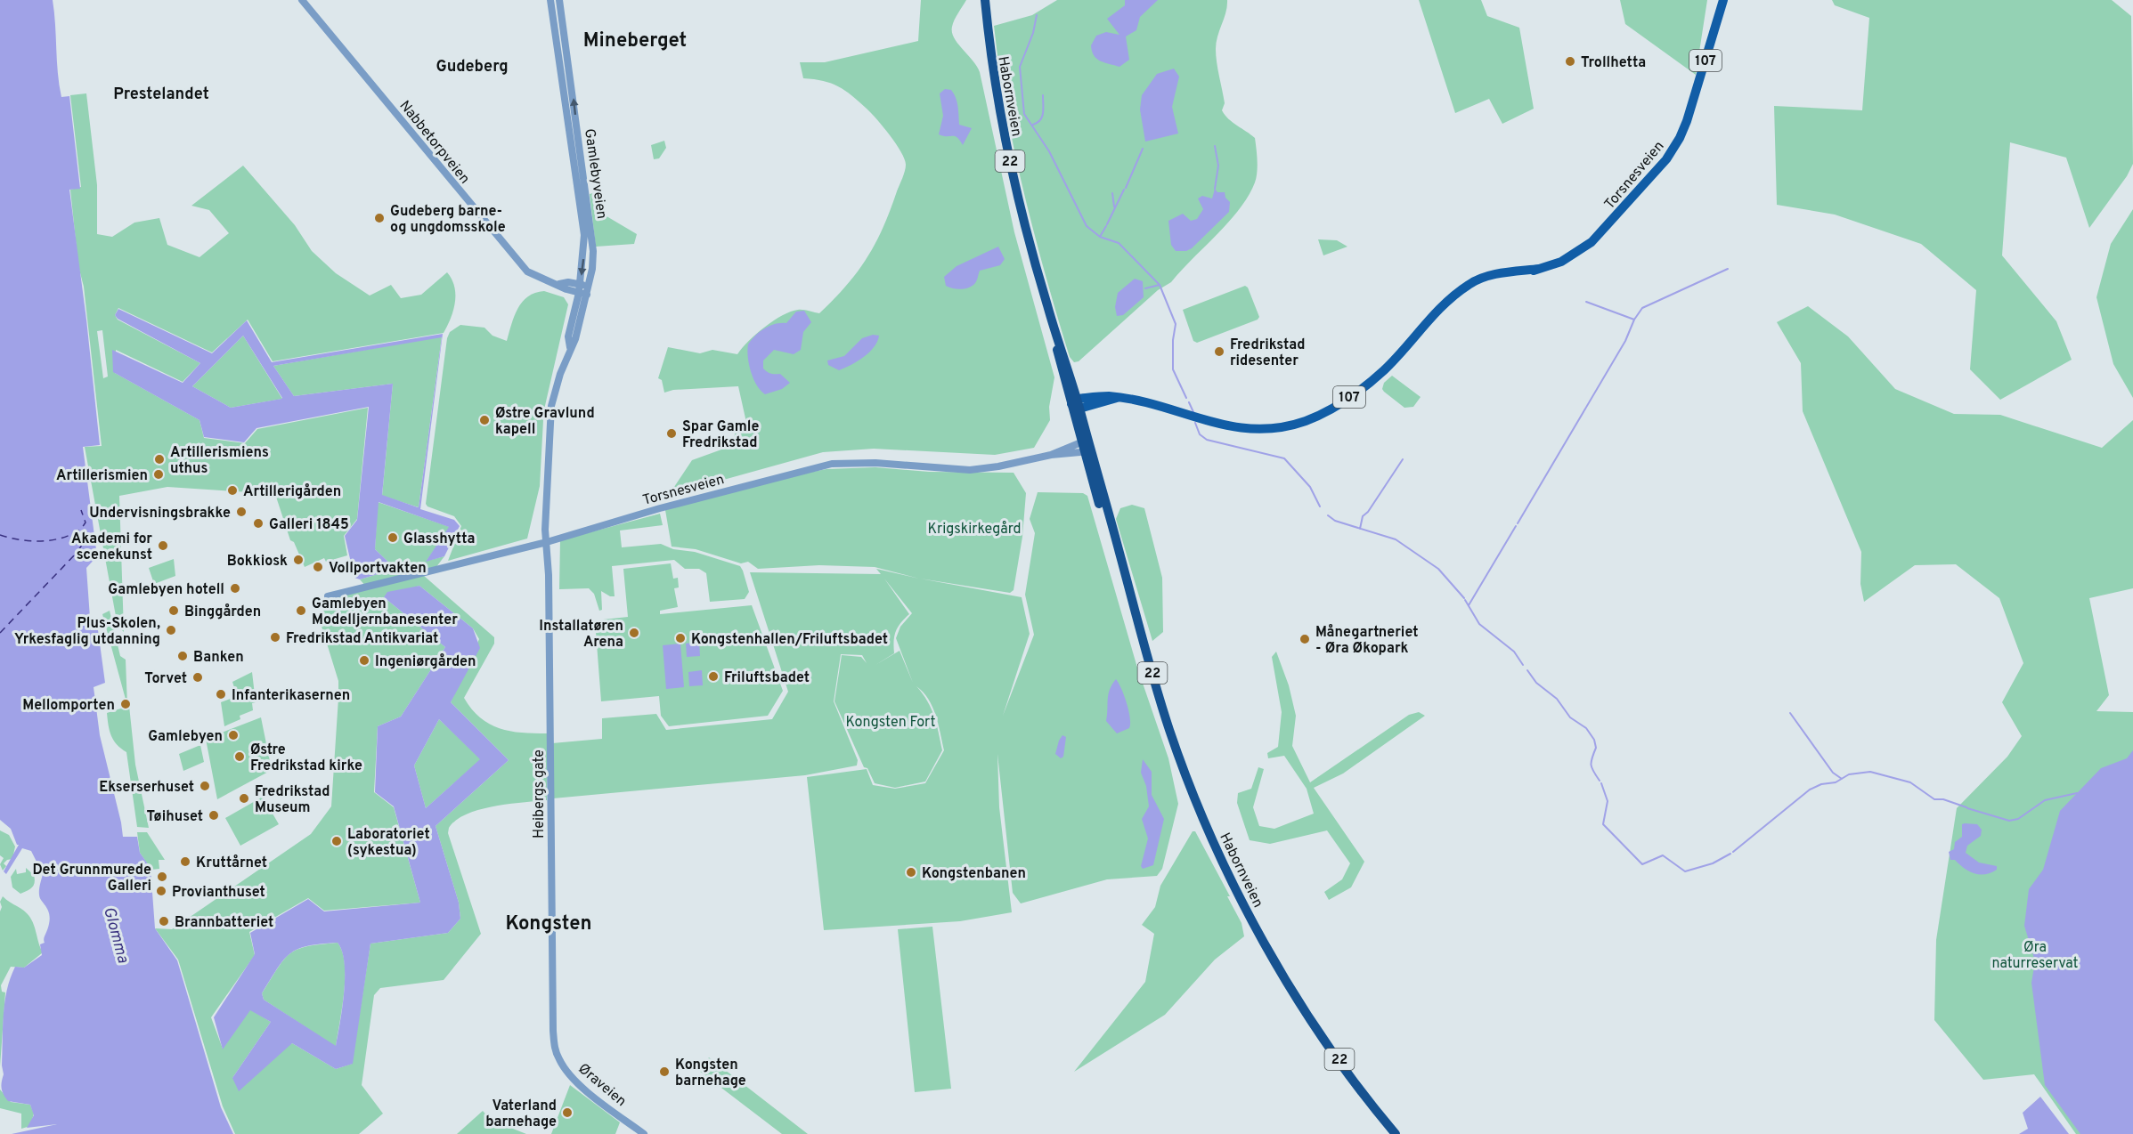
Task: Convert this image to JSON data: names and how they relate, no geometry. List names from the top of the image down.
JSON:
{
  "streets": {
    "highway": ["Habornveien", "22"],
    "main road": ["107", "Torsnesveien"],
    "street": [
      "Nabbetorpveien",
      "Gamlebyveien",
      "Heibergs gate",
      "Øraveien"
    ]
  },
  "crossings": [
    ["Habornveien", "Torsnesveien"],
    ["Nabbetorpveien", "Gamlebyveien"],
    ["Gamlebyveien", "Torsnesveien"],
    ["Gamlebyveien", "Heibergs gate"],
    ["Torsnesveien", "Heibergs gate"],
    ["Heibergs gate", "Øraveien"]
  ],
  "districts": [
    "Mineberget",
    "Gudeberg",
    "Prestelandet",
    "Kongsten"
  ],
  "water": ["Glomma"],
  "parks": ["Krigskirkegård", "Kongsten Fort", "Øra naturreservat"],
  "places": [
    "Trollhetta",
    "Gudeberg barne- og ungdomsskole",
    "Fredrikstad ridesenter",
    "Østre Gravlund kapell",
    "Spar Gamle Fredrikstad",
    "Artillerismiens uthus",
    "Artillerismien",
    "Artillerigården",
    "Undervisningsbrakke",
    "Galleri 1845",
    "Glasshytta",
    "Akademi for scenekunst",
    "Bokkiosk",
    "Vollportvakten",
    "Gamlebyen hotell",
    "Binggården",
    "Gamlebyen Modelljernbanesenter",
    "Plus-Skolen, Yrkesfaglig utdanning",
    "Installatøren Arena",
    "Fredrikstad Antikvariat",
    "Kongstenhallen/Friluftsbadet",
    "Månegartneriet - Øra Økopark",
    "Banken",
    "Ingeniørgården",
    "Friluftsbadet",
    "Torvet",
    "Infanterikasernen",
    "Mellomporten",
    "Gamlebyen",
    "Østre Fredrikstad kirke",
    "Ekserserhuset",
    "Fredrikstad Museum",
    "Tøihuset",
    "Laboratoriet (sykestua)",
    "Kruttårnet",
    "Kongstenbanen",
    "Det Grunnmurede Galleri",
    "Provianthuset",
    "Brannbatteriet",
    "Kongsten barnehage",
    "Vaterland barnehage"
  ]
}
